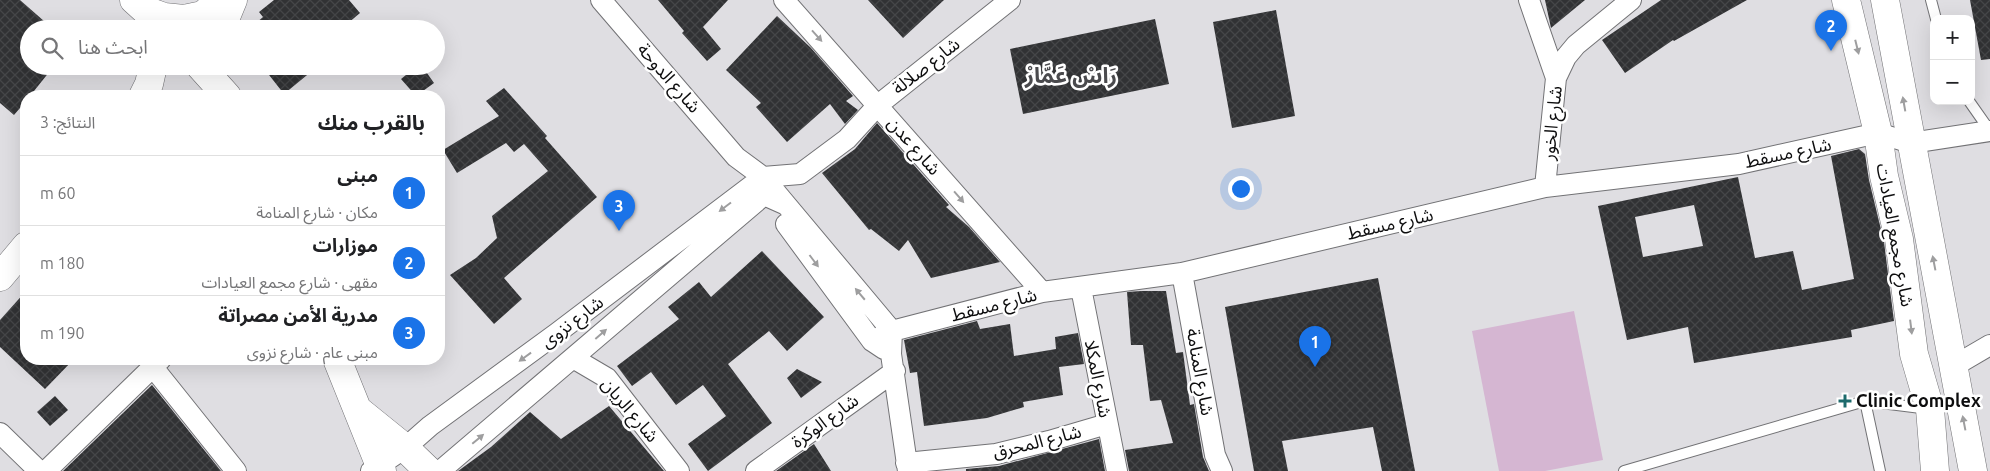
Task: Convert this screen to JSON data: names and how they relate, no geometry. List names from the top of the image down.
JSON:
{
  "streets": {
    "main road": ["شارع مجمع العيادات"],
    "street": [
      "شارع صلالة",
      "شارع الدوحة",
      "شارع الخور",
      "شارع عدن",
      "شارع مسقط",
      "شارع نزوى",
      "شارع المنامة",
      "شارع المكلا",
      "شارع الريان",
      "شارع الوكرة",
      "شارع المحرق"
    ]
  },
  "crossings": [
    ["شارع صلالة", "شارع عدن"],
    ["شارع الدوحة", "شارع نزوى"],
    ["شارع الخور", "شارع مسقط"],
    ["شارع عدن", "شارع مسقط"],
    ["شارع مسقط", "شارع مجمع العيادات"],
    ["شارع مسقط", "شارع المنامة"],
    ["شارع مسقط", "شارع المكلا"],
    ["شارع نزوى", "شارع الريان"],
    ["شارع المكلا", "شارع المحرق"]
  ],
  "districts": ["رَاسْ عَمَّارْ"],
  "places": {
    "health": ["Clinic Complex"]
  },
  "page": {
    "pins": ["2", "3", "1"],
    "map_buttons": ["+", "−"],
    "search": "ابحث هنا",
    "heading": ["بالقرب منك", "النتائج: 3"],
    "list": [
      {
        "mark": "1",
        "name": "مبنى",
        "note": "مكان · شارع المنامة",
        "value": "60 m"
      },
      {
        "mark": "2",
        "name": "موزارات",
        "note": "مقهى · شارع مجمع العيادات",
        "value": "180 m"
      },
      {
        "mark": "3",
        "name": "مدرية الأمن مصراتة",
        "note": "مبنى عام · شارع نزوى",
        "value": "190 m"
      }
    ]
  }
}
